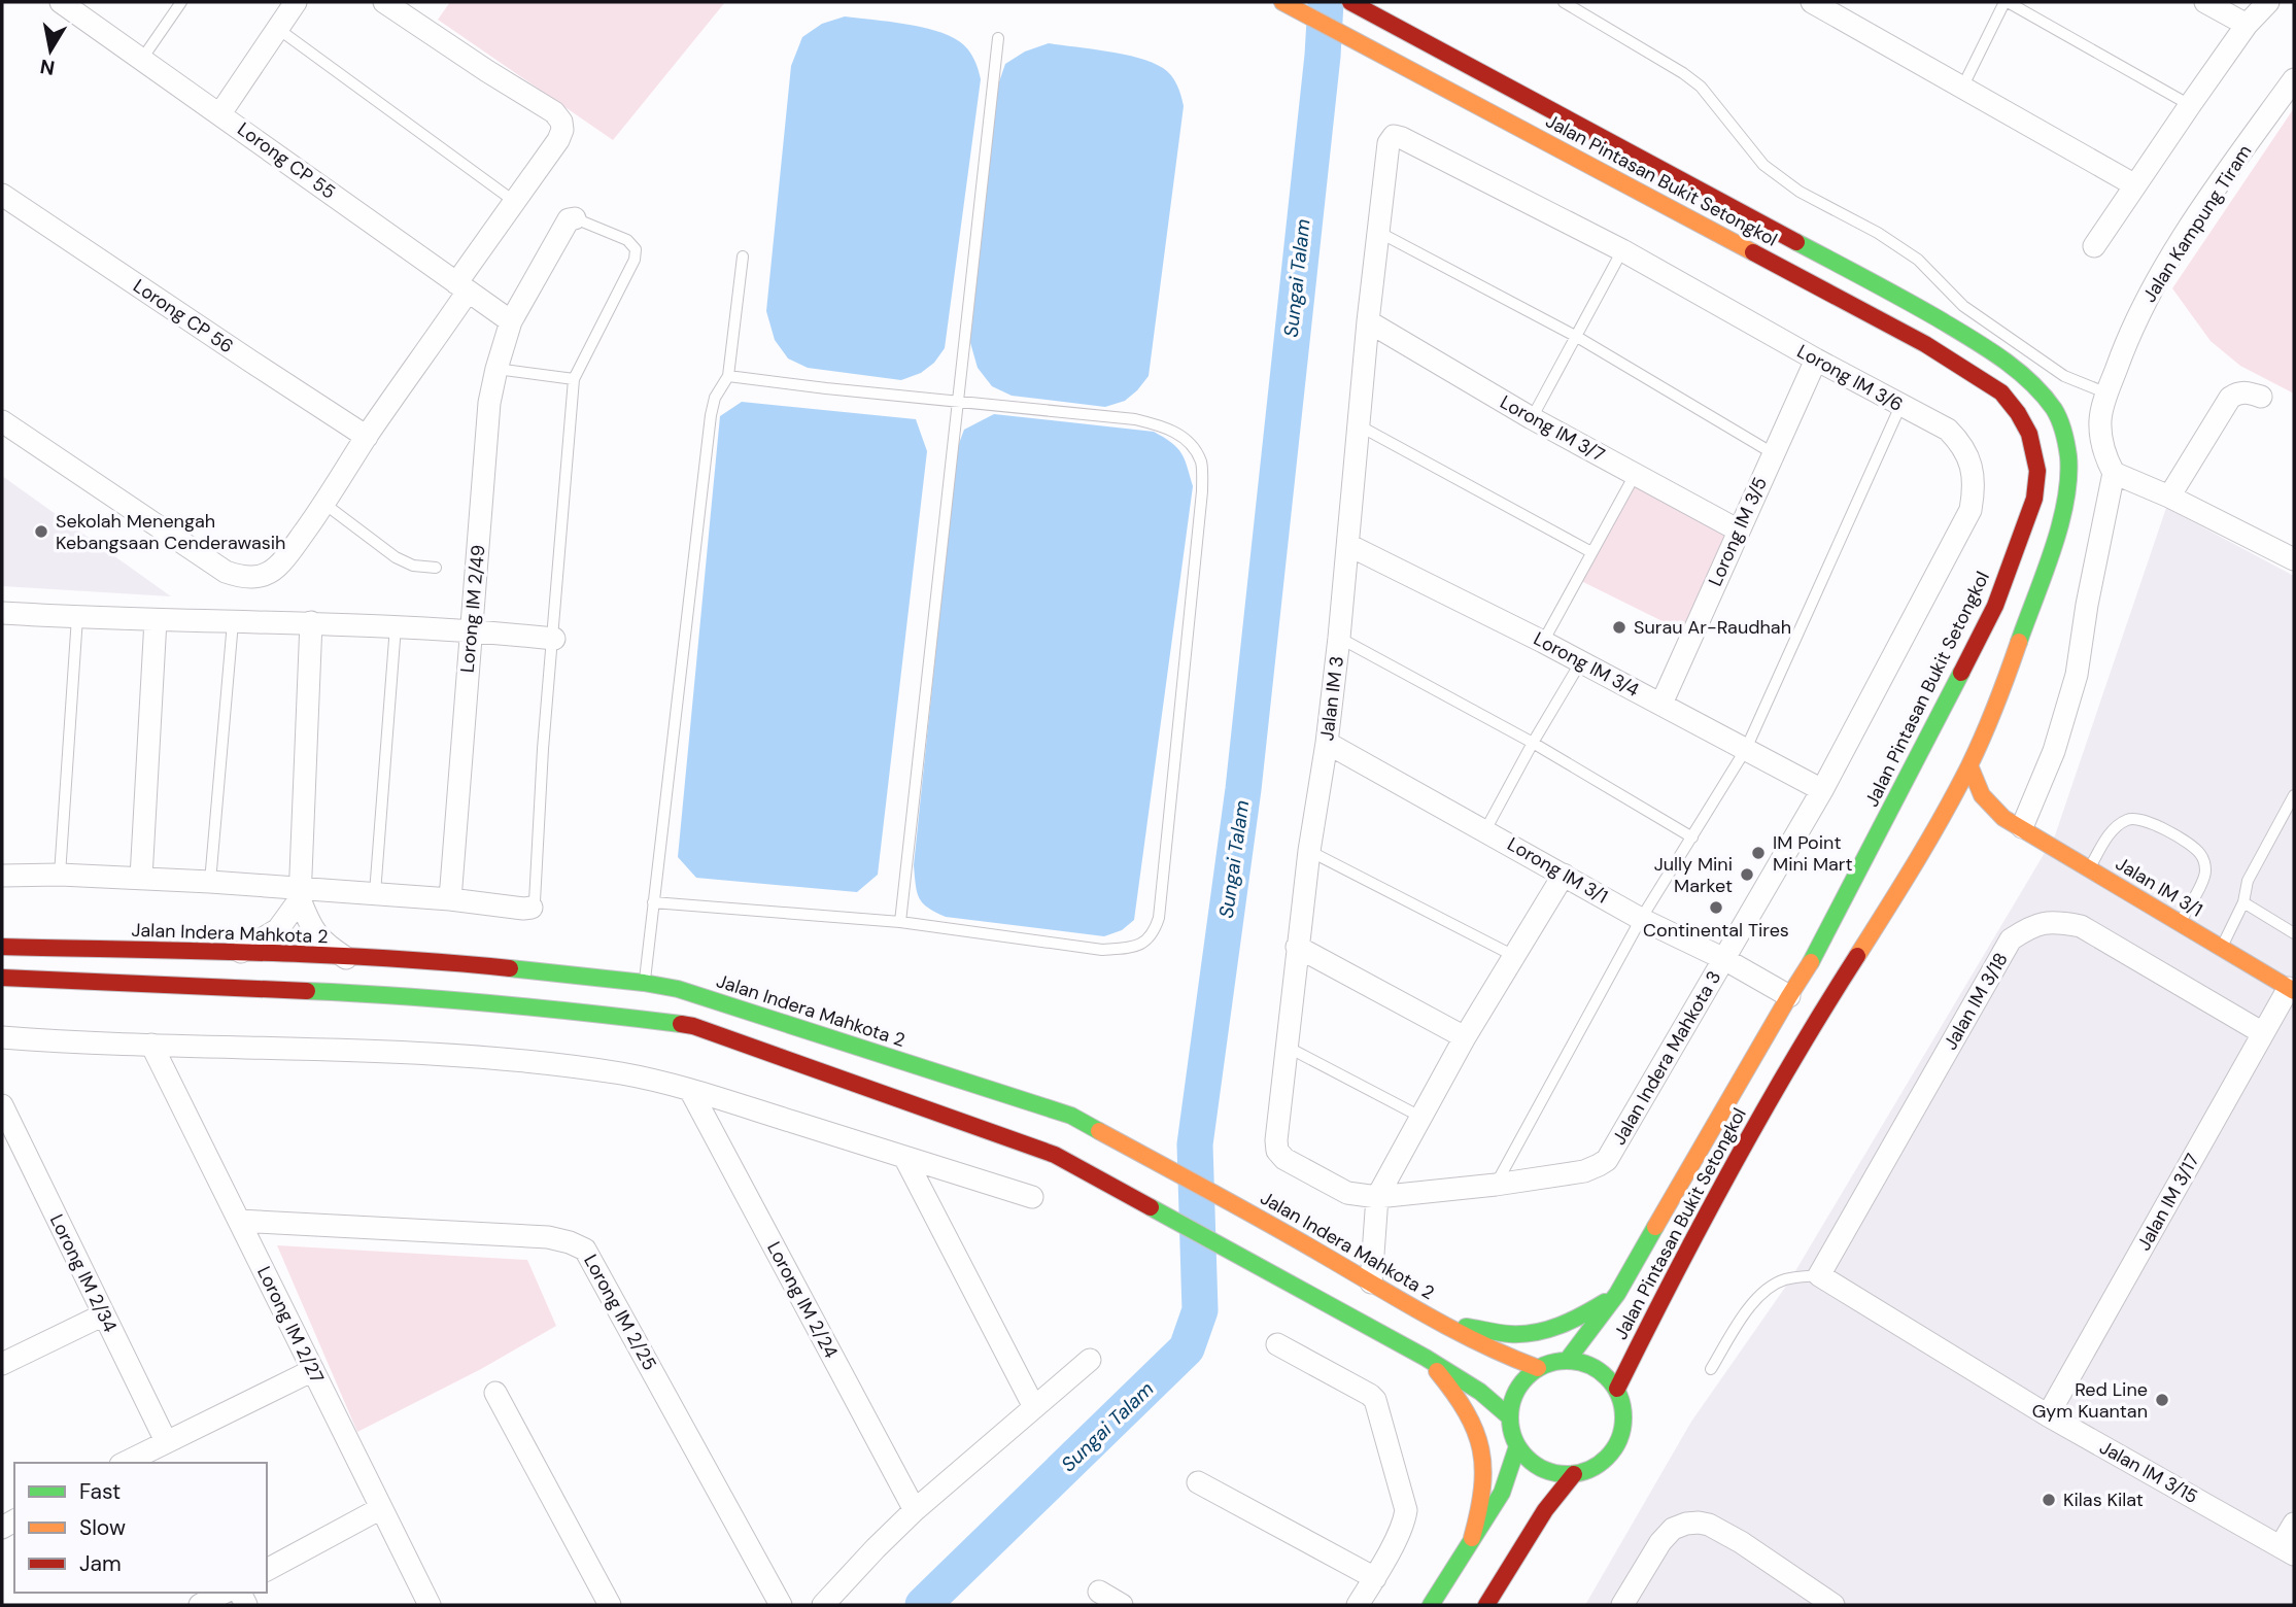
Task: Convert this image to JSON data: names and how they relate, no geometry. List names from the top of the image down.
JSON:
{
  "streets": {
    "main road": ["Jalan Pintasan Bukit Setongkol", "Jalan IM 3/1", "Jalan Indera Mahkota 2"],
    "street": [
      "Lorong CP 55",
      "Jalan Kampung Tiram",
      "Lorong CP 56",
      "Lorong IM 3/6",
      "Lorong IM 3/7",
      "Lorong IM 3/5",
      "Lorong IM 2/49",
      "Lorong IM 3/4",
      "Jalan IM 3",
      "Lorong IM 3/1",
      "Jalan IM 3/18",
      "Jalan Indera Mahkota 3",
      "Jalan IM 3/17",
      "Lorong IM 2/34",
      "Lorong IM 2/24",
      "Lorong IM 2/25",
      "Lorong IM 2/27",
      "Jalan IM 3/15"
    ]
  },
  "crossings": [
    ["Lorong CP 55", "Lorong IM 2/49"],
    ["Jalan Pintasan Bukit Setongkol", "Lorong IM 3/1"],
    ["Jalan Pintasan Bukit Setongkol", "Jalan IM 3/1"],
    ["Jalan Pintasan Bukit Setongkol", "Jalan Indera Mahkota 2"],
    ["Lorong IM 3/6", "Lorong IM 3/5"],
    ["Lorong IM 3/6", "Lorong IM 3/4"],
    ["Lorong IM 3/6", "Jalan IM 3"],
    ["Lorong IM 3/6", "Jalan Indera Mahkota 3"],
    ["Lorong IM 3/7", "Lorong IM 3/5"],
    ["Lorong IM 3/7", "Jalan IM 3"],
    ["Lorong IM 3/5", "Lorong IM 3/4"],
    ["Lorong IM 3/4", "Jalan IM 3"],
    ["Lorong IM 3/4", "Jalan Indera Mahkota 3"],
    ["Jalan IM 3", "Lorong IM 3/1"],
    ["Jalan IM 3", "Jalan Indera Mahkota 3"],
    ["Lorong IM 3/1", "Jalan Indera Mahkota 3"],
    ["Jalan IM 3/1", "Jalan IM 3/17"],
    ["Jalan IM 3/18", "Jalan IM 3/17"],
    ["Jalan IM 3/18", "Jalan IM 3/15"],
    ["Jalan IM 3/17", "Jalan IM 3/15"],
    ["Lorong IM 2/25", "Lorong IM 2/27"]
  ],
  "water": ["Sungai Talam"],
  "places": [
    "Sekolah Menengah Kebangsaan Cenderawasih",
    "Surau Ar-Raudhah",
    "IM Point Mini Mart",
    "Jully Mini Market",
    "Continental Tires",
    "Red Line Gym Kuantan",
    "Kilas Kilat"
  ],
  "legend": ["Fast", "Slow", "Jam"],
  "north": "bottom"
}
